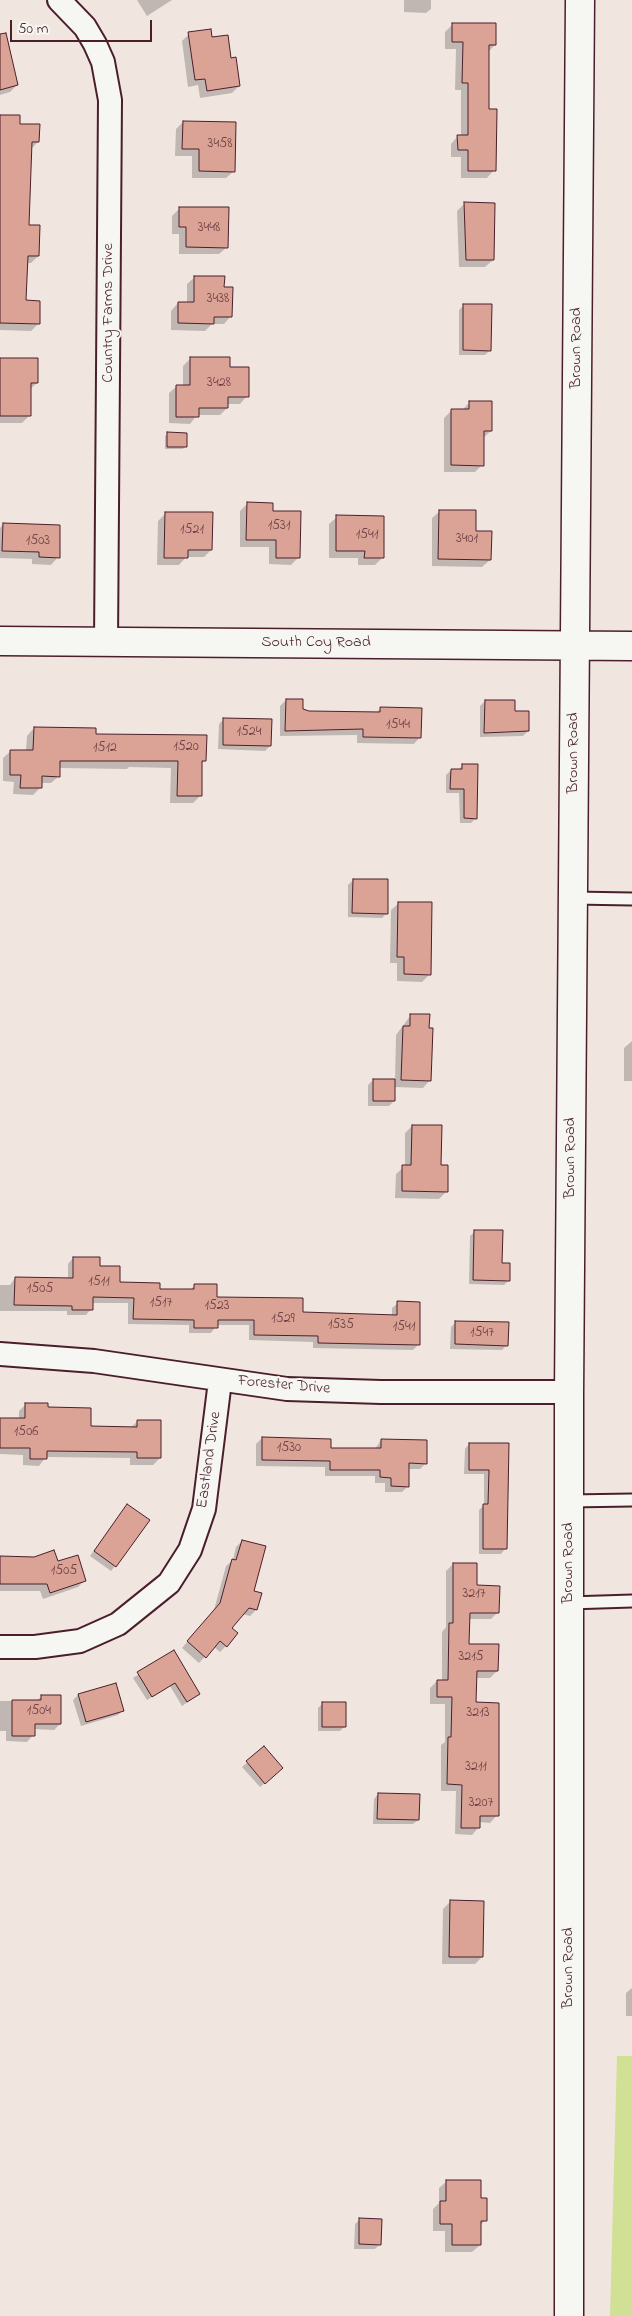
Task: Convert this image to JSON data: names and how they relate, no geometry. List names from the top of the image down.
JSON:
{
  "streets": {
    "street": [
      "Country Farms Drive",
      "Brown Road",
      "South Coy Road",
      "Forester Drive",
      "Eastland Drive"
    ]
  },
  "crossings": [
    ["Country Farms Drive", "South Coy Road"],
    ["Brown Road", "South Coy Road"],
    ["Brown Road", "Forester Drive"],
    ["Forester Drive", "Eastland Drive"]
  ],
  "house_numbers": [
    "3458",
    "3448",
    "3438",
    "3428",
    "1531",
    "1521",
    "1541",
    "3401",
    "1503",
    "1544",
    "1524",
    "1520",
    "1512",
    "1511",
    "1505",
    "1517",
    "1523",
    "1529",
    "1535",
    "1541",
    "1547",
    "1506",
    "1530",
    "1505",
    "3217",
    "3215",
    "1504",
    "3213",
    "3211",
    "3207"
  ],
  "scale_bar": "50 m"
}
